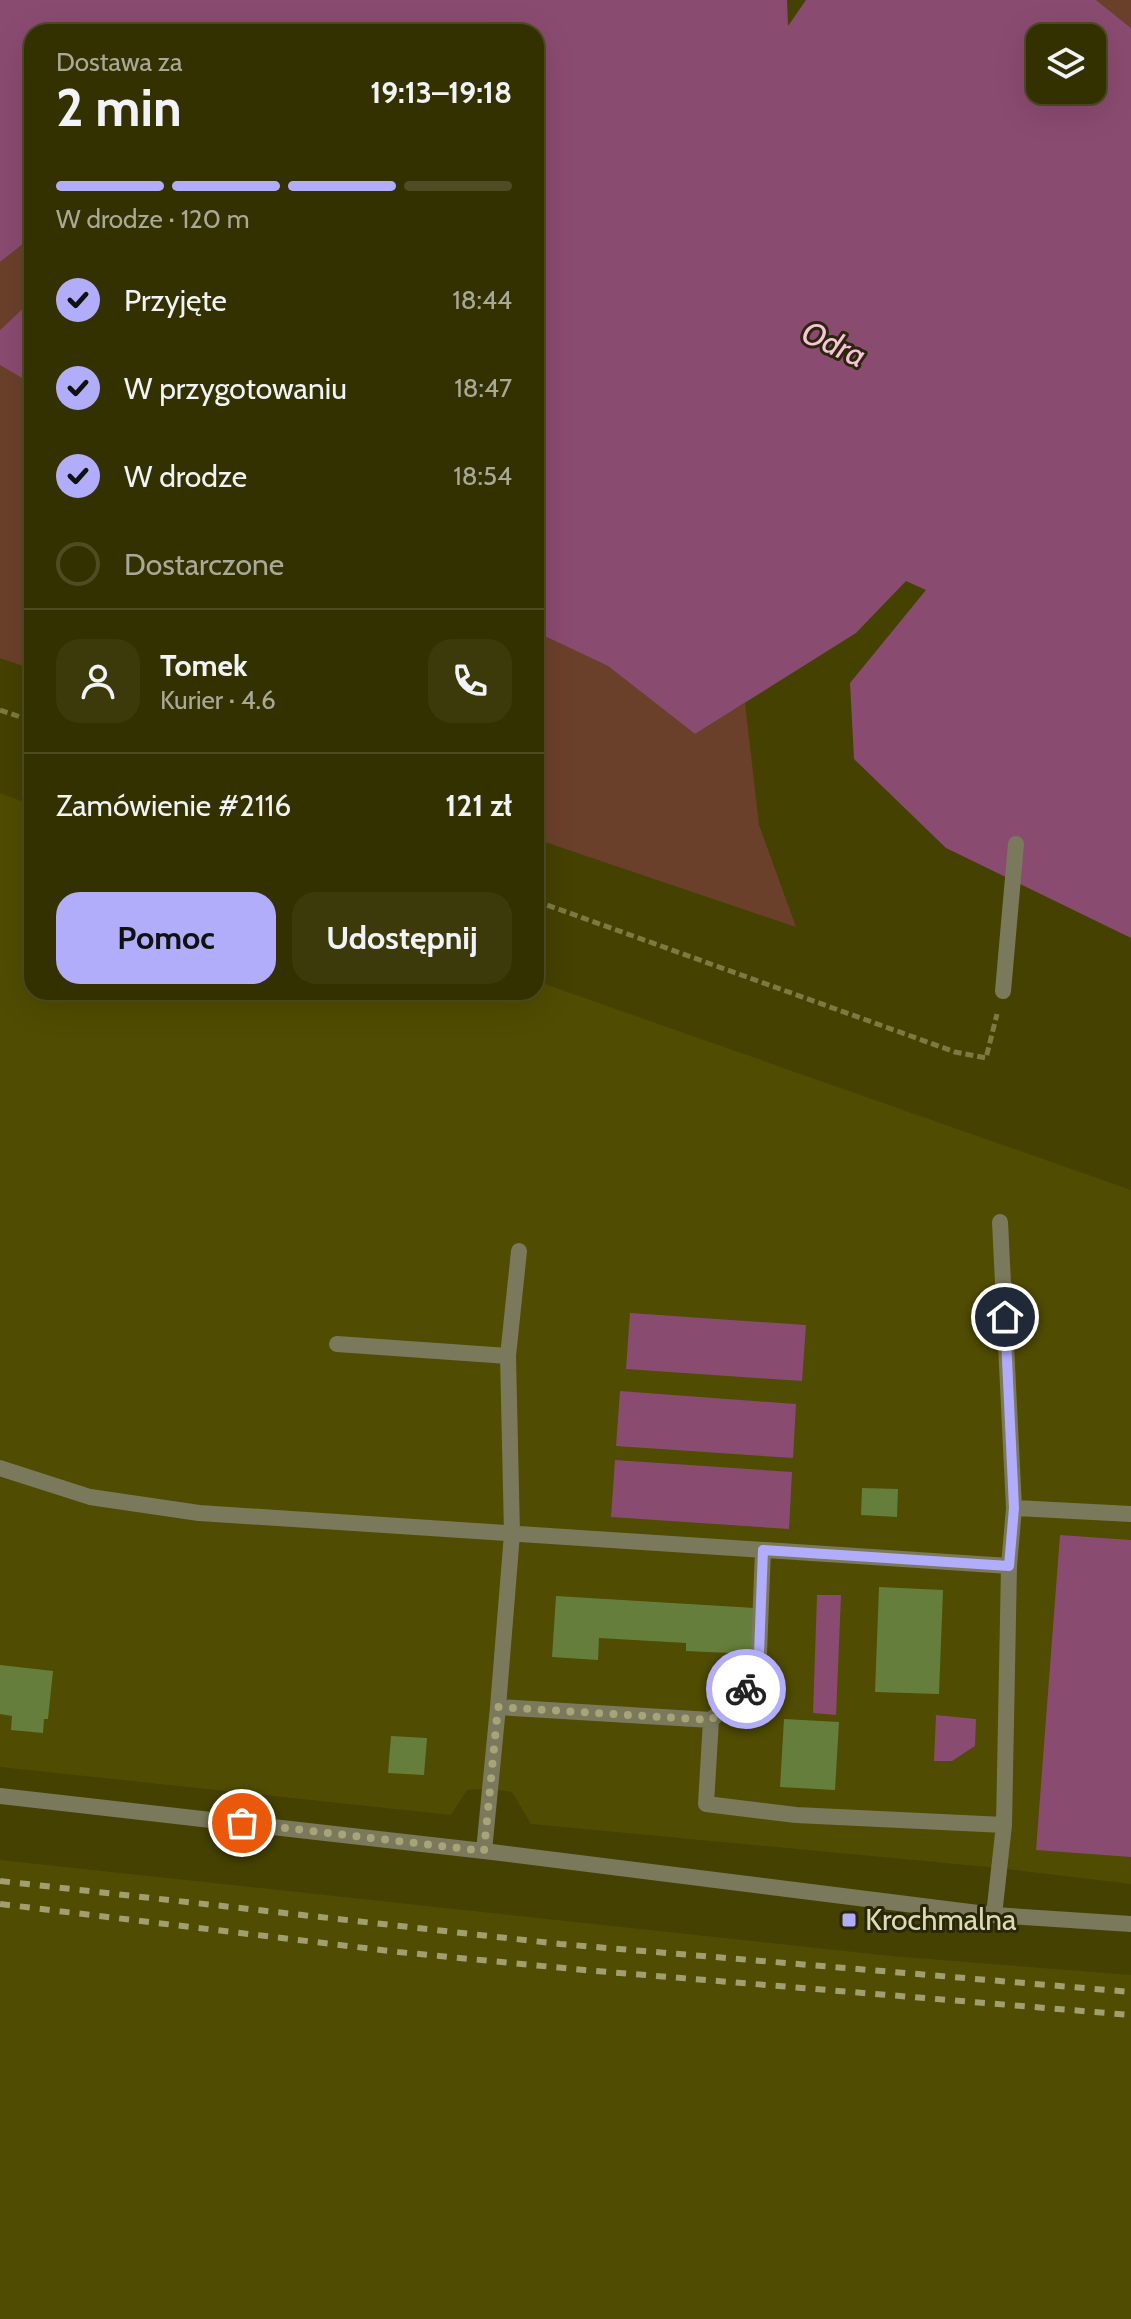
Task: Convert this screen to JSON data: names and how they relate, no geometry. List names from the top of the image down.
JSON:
{
  "water": ["Odra"],
  "places": {
    "transit": ["Krochmalna"]
  },
  "page": {
    "heading": ["2 min", "Dostawa za", "19:13–19:18"],
    "panel": [
      "Tomek",
      "Kurier · 4.6",
      "Zamówienie #2116",
      "121 zł"
    ],
    "bar": "W drodze · 120 m",
    "list": [
      ["Przyjęte", "18:44"],
      ["W przygotowaniu", "18:47"],
      ["W drodze", "18:54"],
      "Dostarczone"
    ],
    "buttons": ["Pomoc", "Udostępnij"]
  }
}
